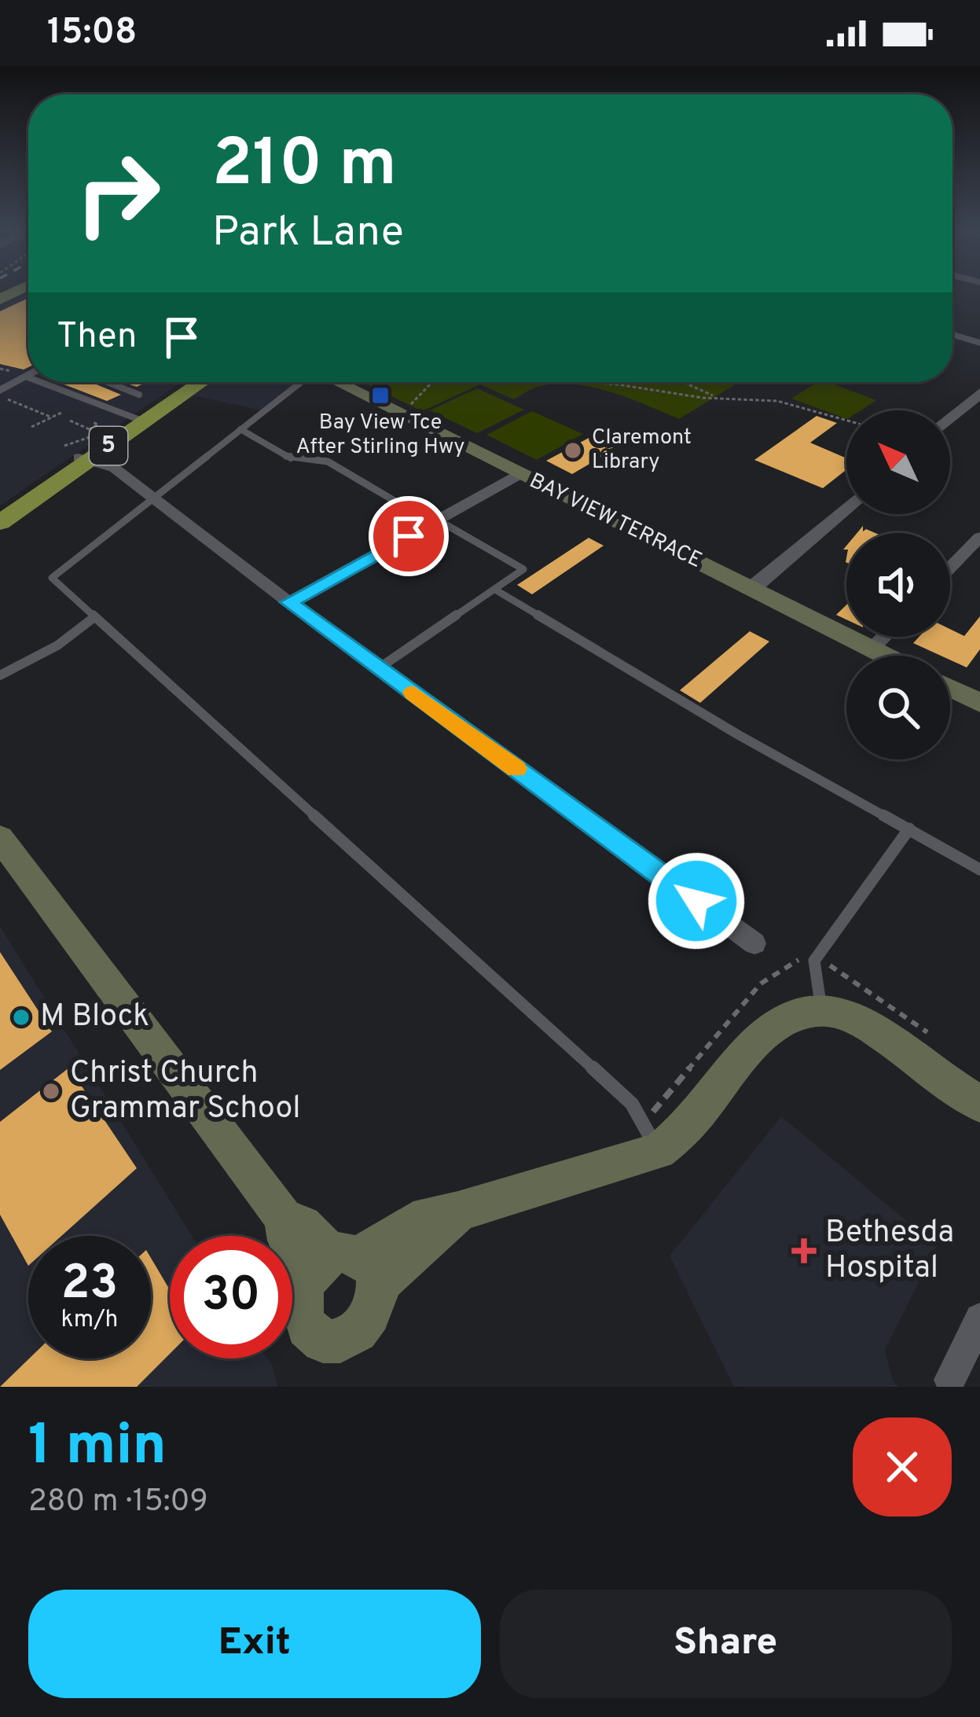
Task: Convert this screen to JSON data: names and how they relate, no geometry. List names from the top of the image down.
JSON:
{
  "streets": {
    "highway": ["5"],
    "main road": ["BAY VIEW TERRACE"]
  },
  "places": {
    "transit": ["Bay View Tce After Stirling Hwy"],
    "other": ["Claremont Library", "M Block", "Christ Church Grammar School"],
    "health": ["Bethesda Hospital"]
  },
  "north": "top left",
  "page": {
    "status": "15:08",
    "turn": ["210 m", "Park Lane"],
    "then": "Then",
    "speed": "23 km/h",
    "limit": "30",
    "heading": ["1 min", "280 m · 15:09"],
    "buttons": ["Exit", "Share"]
  }
}
